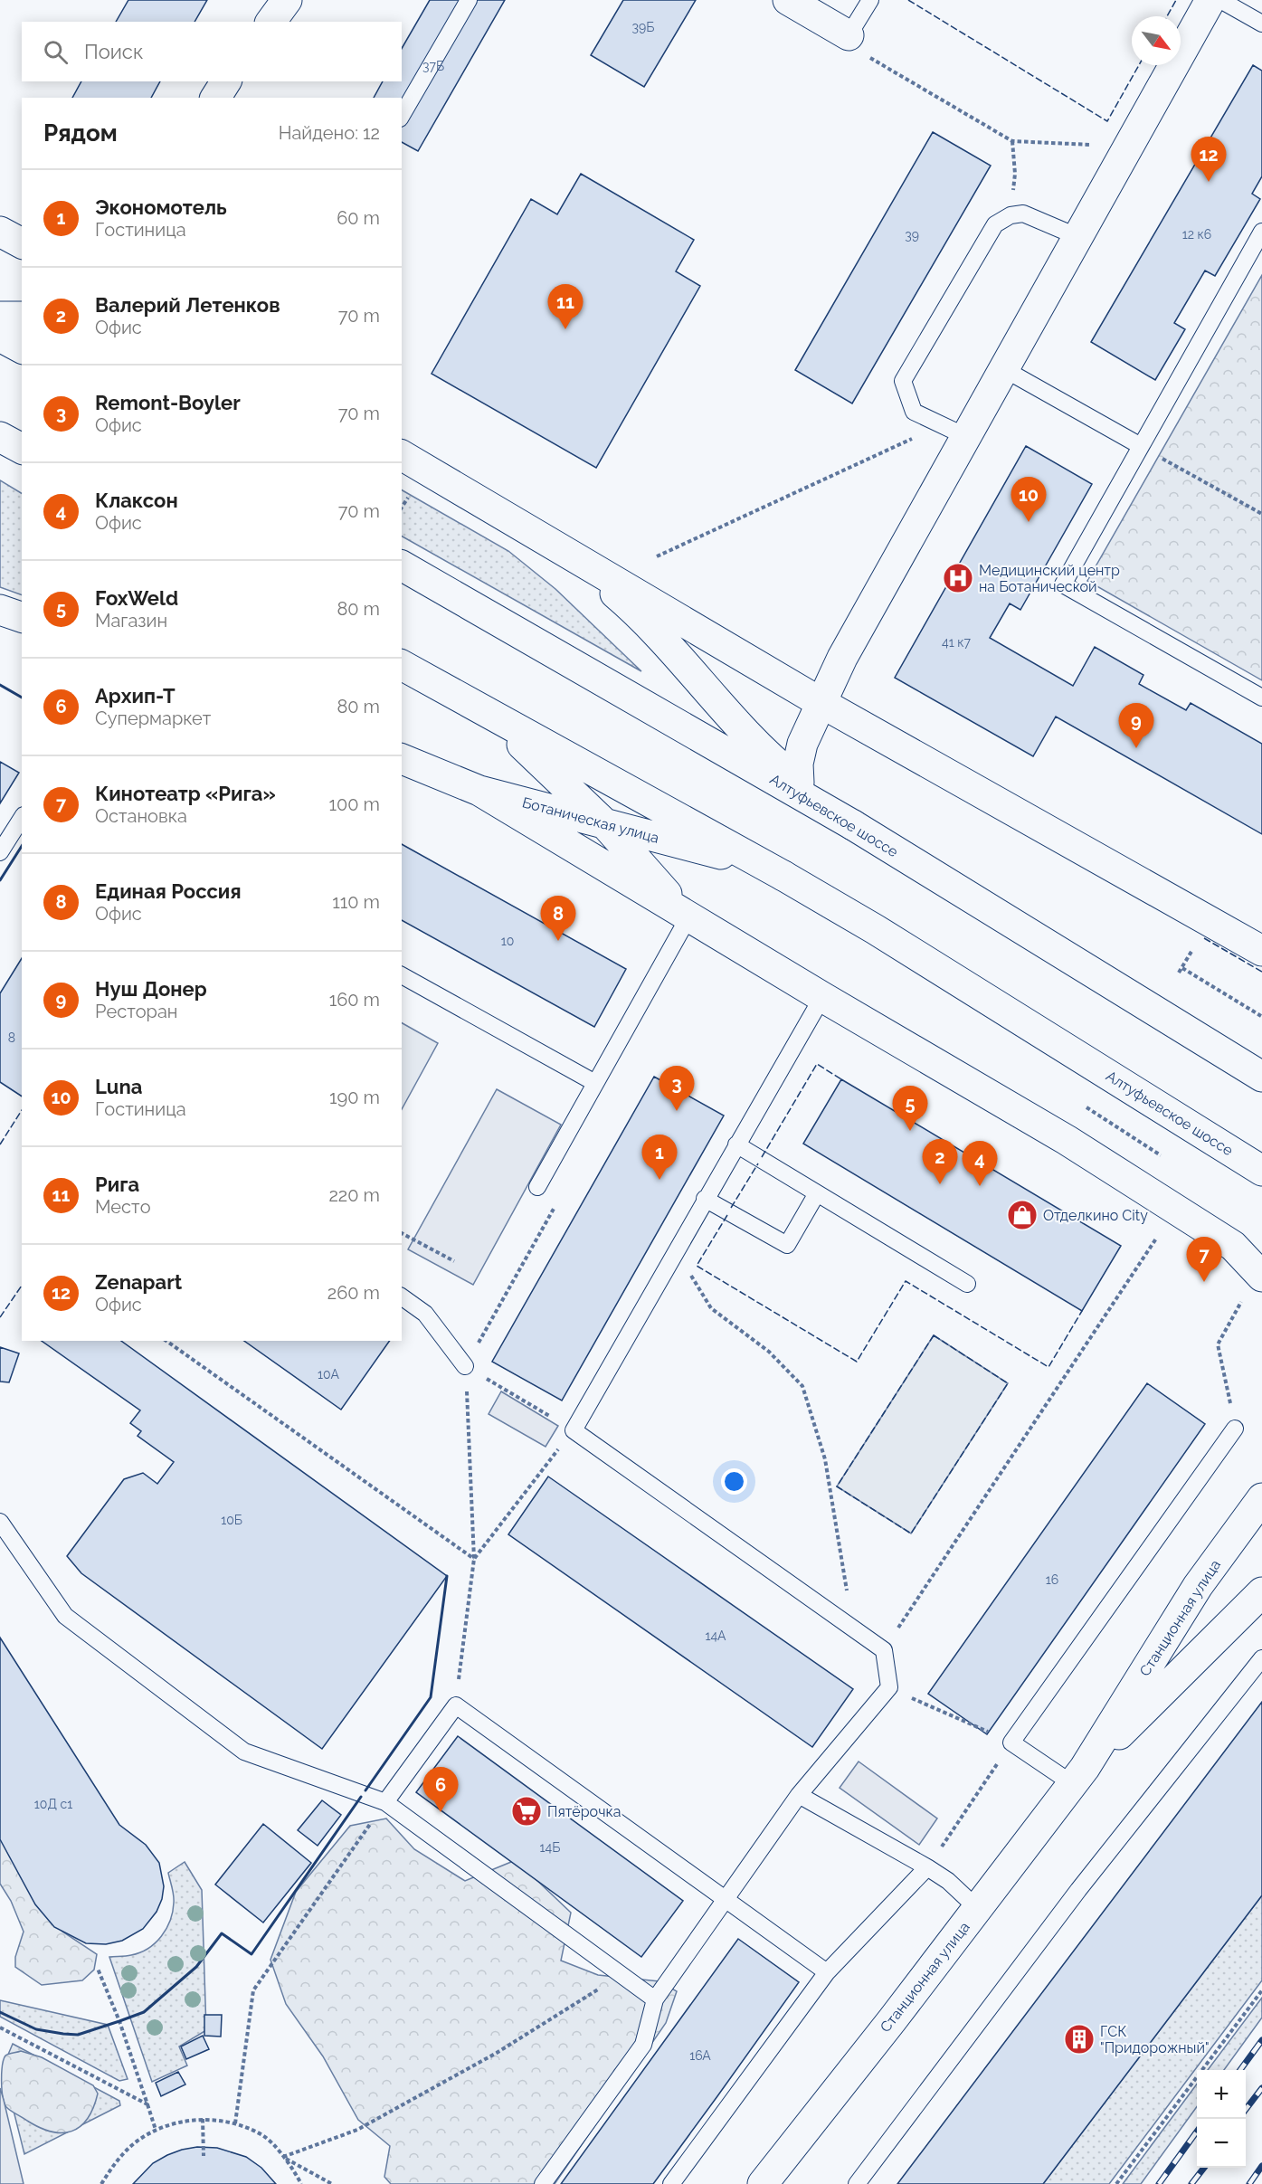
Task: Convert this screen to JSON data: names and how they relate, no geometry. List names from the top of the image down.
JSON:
{
  "streets": {
    "main road": ["Алтуфьевское шоссе", "Ботаническая улица", "Станционная улица"]
  },
  "crossings": [
    ["Алтуфьевское шоссе", "Ботаническая улица"]
  ],
  "places": {
    "hospital": ["Медицинский центр на Ботанической"],
    "shop": ["Отделкино City"],
    "supermarket": ["Пятёрочка"],
    "building": ["ГСК \"Придорожный\""]
  },
  "house_numbers": [
    "39Б",
    "37Б",
    "12 к6",
    "39",
    "41 к7",
    "10",
    "8",
    "10А",
    "10Б",
    "16",
    "14А",
    "10Д с1",
    "14Б",
    "16А"
  ],
  "north": "bottom right",
  "page": {
    "search": "Поиск",
    "heading": ["Рядом", "Найдено: 12"],
    "pins": [
      "12",
      "11",
      "10",
      "9",
      "8",
      "3",
      "5",
      "1",
      "2",
      "4",
      "7",
      "6"
    ],
    "list": [
      {
        "mark": "1",
        "name": "Экономотель",
        "note": "Гостиница",
        "value": "60 m"
      },
      {
        "mark": "2",
        "name": "Валерий Летенков",
        "note": "Офис",
        "value": "70 m"
      },
      {
        "mark": "3",
        "name": "Remont-Boyler",
        "note": "Офис",
        "value": "70 m"
      },
      {
        "mark": "4",
        "name": "Клаксон",
        "note": "Офис",
        "value": "70 m"
      },
      {
        "mark": "5",
        "name": "FoxWeld",
        "note": "Магазин",
        "value": "80 m"
      },
      {
        "mark": "6",
        "name": "Архип-Т",
        "note": "Супермаркет",
        "value": "80 m"
      },
      {
        "mark": "7",
        "name": "Кинотеатр «Рига»",
        "note": "Остановка",
        "value": "100 m"
      },
      {
        "mark": "8",
        "name": "Единая Россия",
        "note": "Офис",
        "value": "110 m"
      },
      {
        "mark": "9",
        "name": "Нуш Донер",
        "note": "Ресторан",
        "value": "160 m"
      },
      {
        "mark": "10",
        "name": "Luna",
        "note": "Гостиница",
        "value": "190 m"
      },
      {
        "mark": "11",
        "name": "Рига",
        "note": "Место",
        "value": "220 m"
      },
      {
        "mark": "12",
        "name": "Zenapart",
        "note": "Офис",
        "value": "260 m"
      }
    ],
    "map_buttons": ["+", "−"]
  }
}
